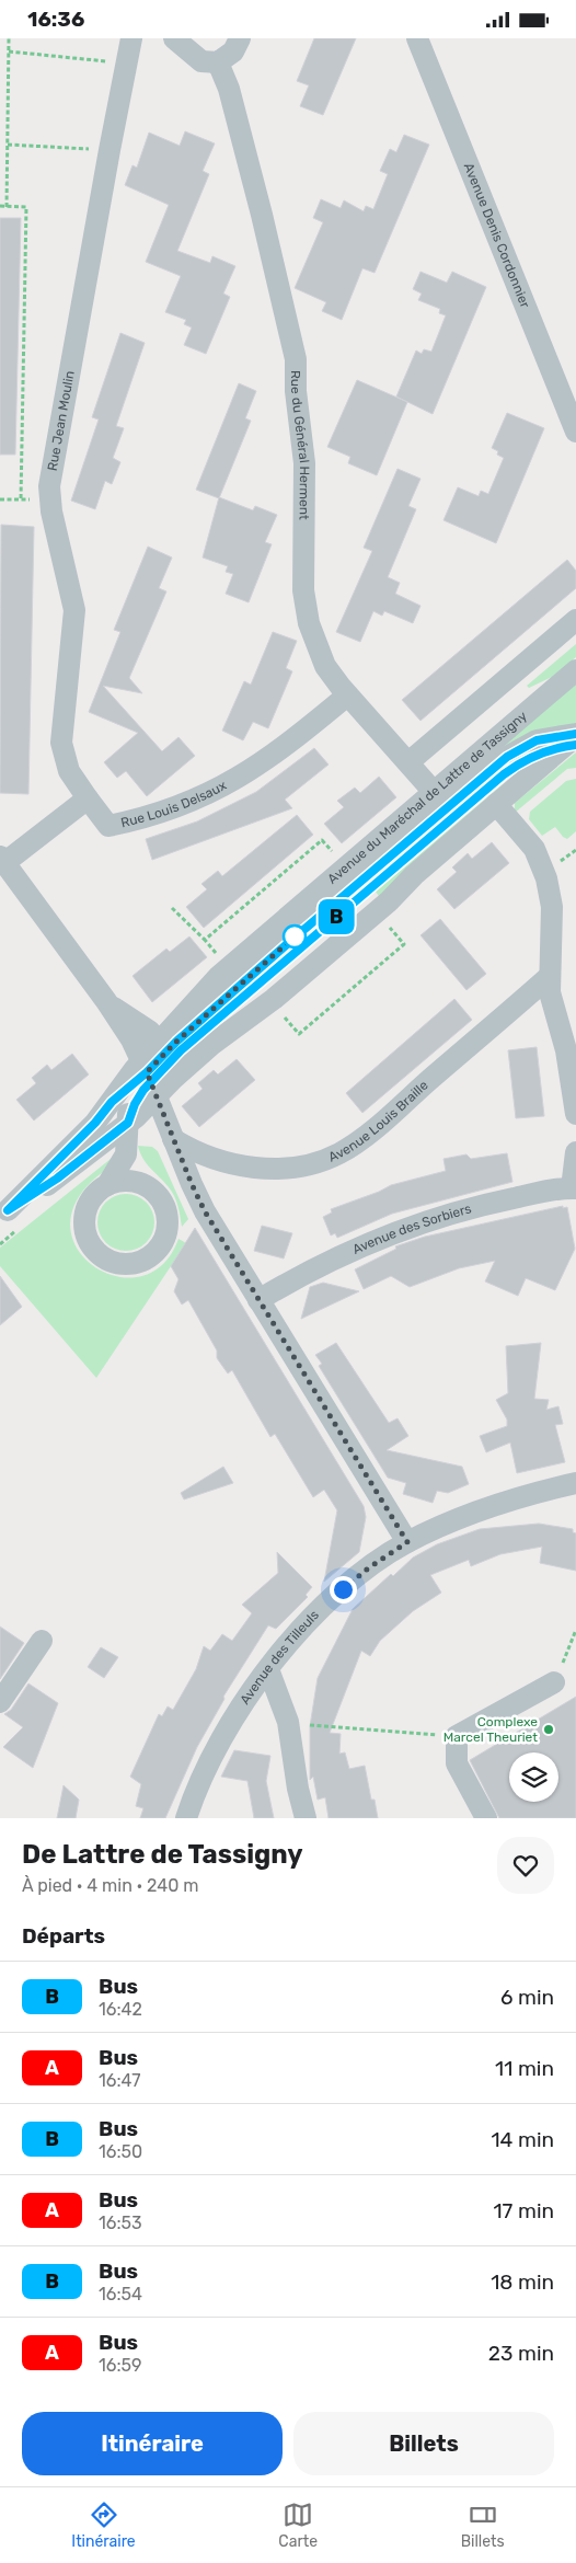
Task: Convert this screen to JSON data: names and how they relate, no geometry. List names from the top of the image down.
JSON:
{
  "streets": {
    "street": [
      "Avenue Denis Cordonnier",
      "Rue Jean Moulin",
      "Rue du Général Herment",
      "Avenue du Maréchal de Lattre de Tassigny",
      "Rue Louis Delsaux",
      "Avenue Louis Braille",
      "Avenue des Sorbiers",
      "Avenue des Tilleuls"
    ]
  },
  "crossings": [
    ["Rue Jean Moulin", "Rue Louis Delsaux"],
    ["Rue du Général Herment", "Avenue du Maréchal de Lattre de Tassigny"],
    ["Rue du Général Herment", "Rue Louis Delsaux"]
  ],
  "places": ["Complexe Marcel Theuriet"],
  "lines": ["bus line B"],
  "page": {
    "status": "16:36",
    "on_map": "B",
    "heading": [
      ["De Lattre de Tassigny", "À pied · 4 min · 240 m"],
      "Départs"
    ],
    "list": [
      {
        "mark": "B",
        "name": "Bus",
        "note": "16:42",
        "value": "6 min"
      },
      {
        "mark": "A",
        "name": "Bus",
        "note": "16:47",
        "value": "11 min"
      },
      {
        "mark": "B",
        "name": "Bus",
        "note": "16:50",
        "value": "14 min"
      },
      {
        "mark": "A",
        "name": "Bus",
        "note": "16:53",
        "value": "17 min"
      },
      {
        "mark": "B",
        "name": "Bus",
        "note": "16:54",
        "value": "18 min"
      },
      {
        "mark": "A",
        "name": "Bus",
        "note": "16:59",
        "value": "23 min"
      }
    ],
    "buttons": ["Itinéraire", "Billets"],
    "tabs": ["Itinéraire", "Carte", "Billets"]
  }
}
